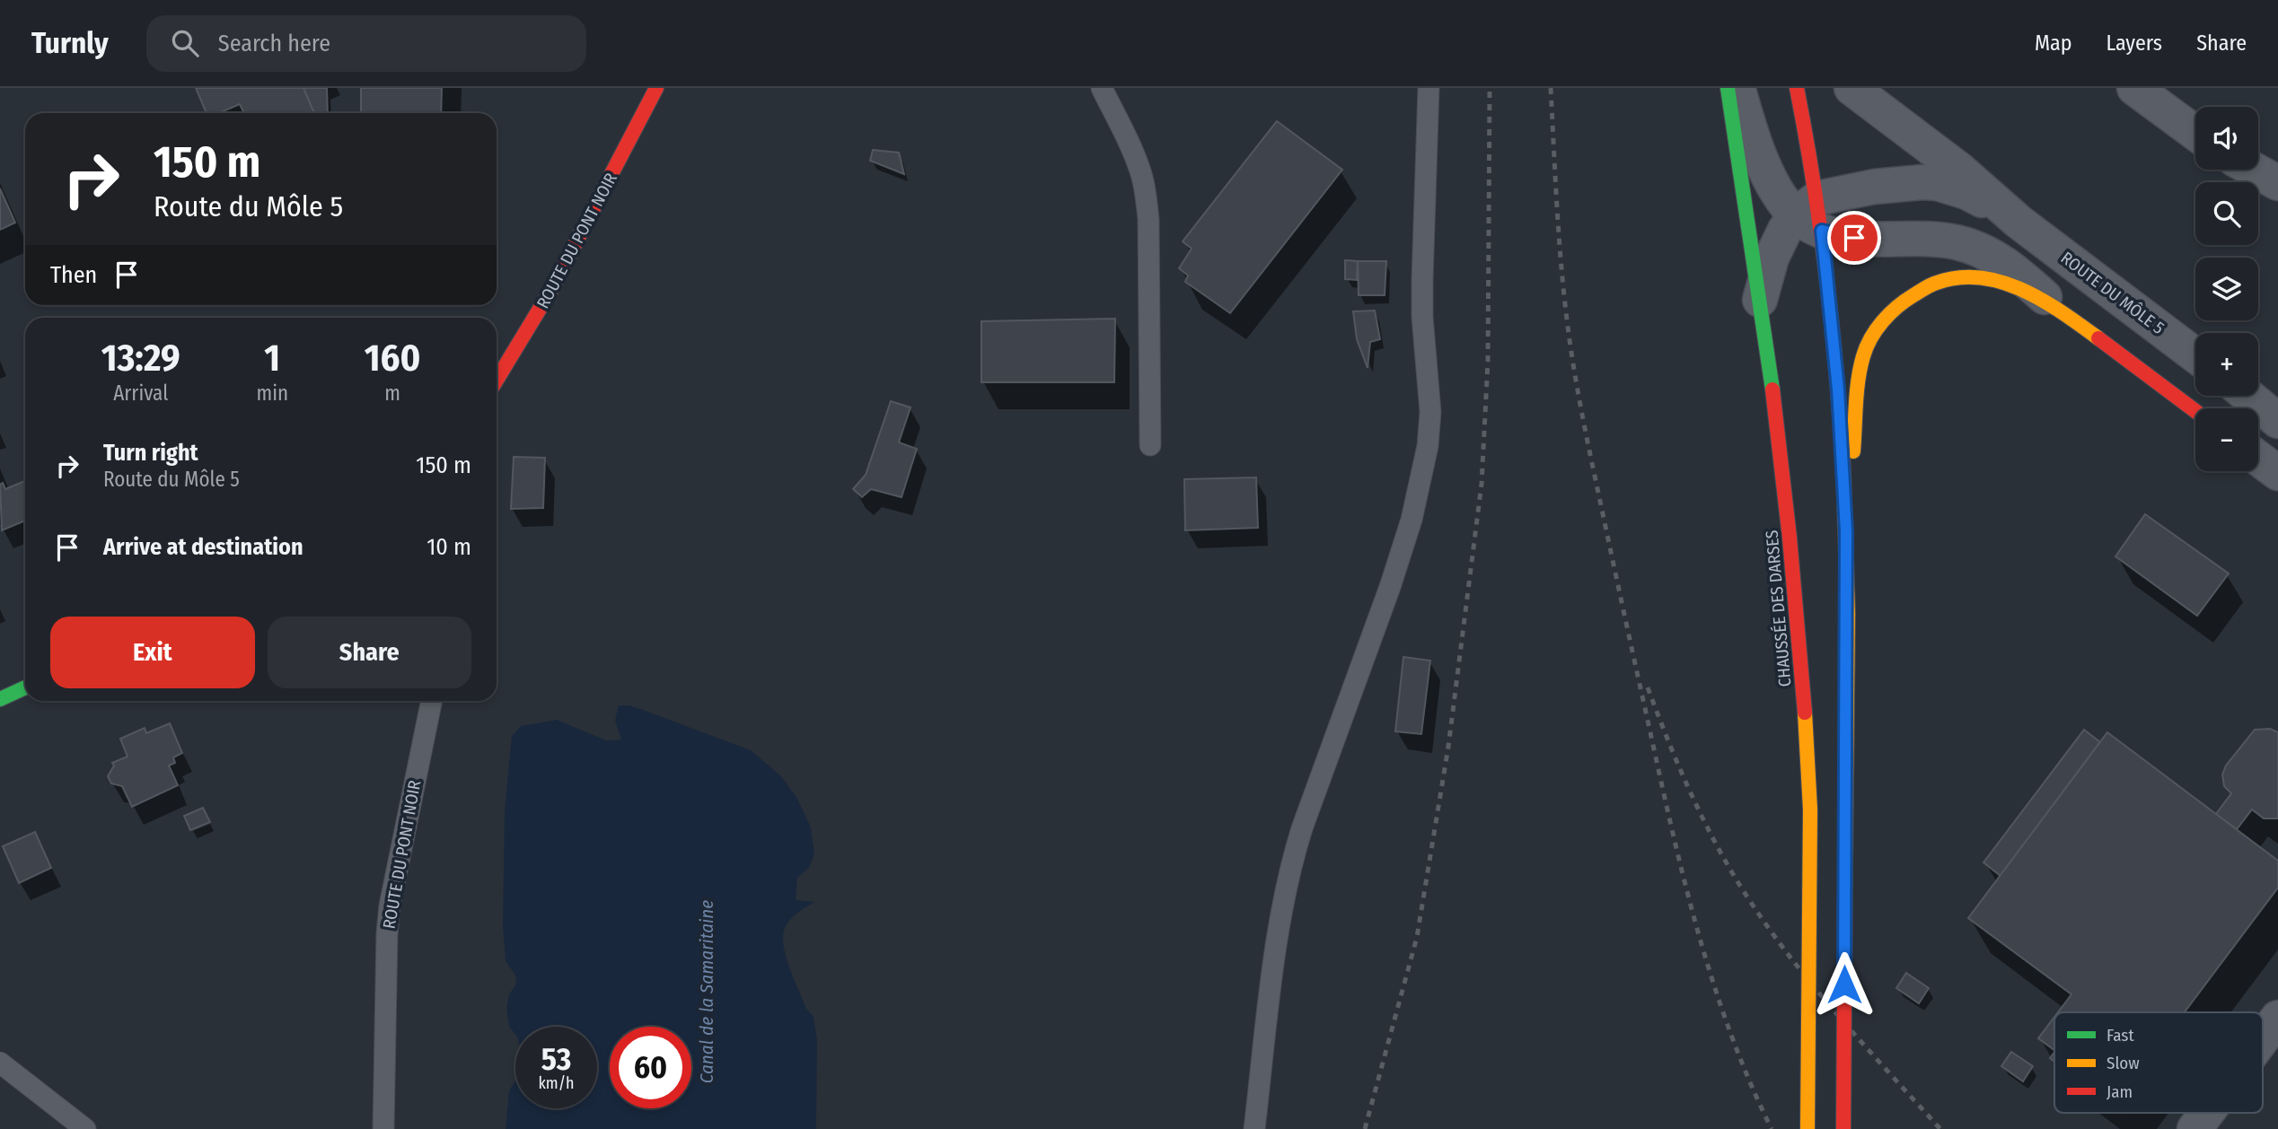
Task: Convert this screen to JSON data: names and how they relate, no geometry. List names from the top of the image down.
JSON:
{
  "streets": {
    "main road": ["ROUTE DU PONT NOIR", "CHAUSSÉE DES DARSES"],
    "street": ["ROUTE DU MÔLE 5"]
  },
  "water": ["Canal de la Samaritaine"],
  "legend": ["Fast", "Slow", "Jam"],
  "page": {
    "header": "Turnly",
    "search": "Search here",
    "nav": ["Map", "Layers", "Share"],
    "map_buttons": ["+", "−"],
    "turn": ["150 m", "Route du Môle 5"],
    "then": "Then",
    "eta": [
      "13:29",
      "Arrival",
      "1",
      "min",
      "160",
      "m"
    ],
    "list": [
      {
        "name": "Turn right",
        "note": "Route du Môle 5",
        "value": "150 m"
      },
      {
        "name": "Arrive at destination",
        "value": "10 m"
      }
    ],
    "buttons": ["Exit", "Share"],
    "speed": "53 km/h",
    "limit": "60"
  }
}
